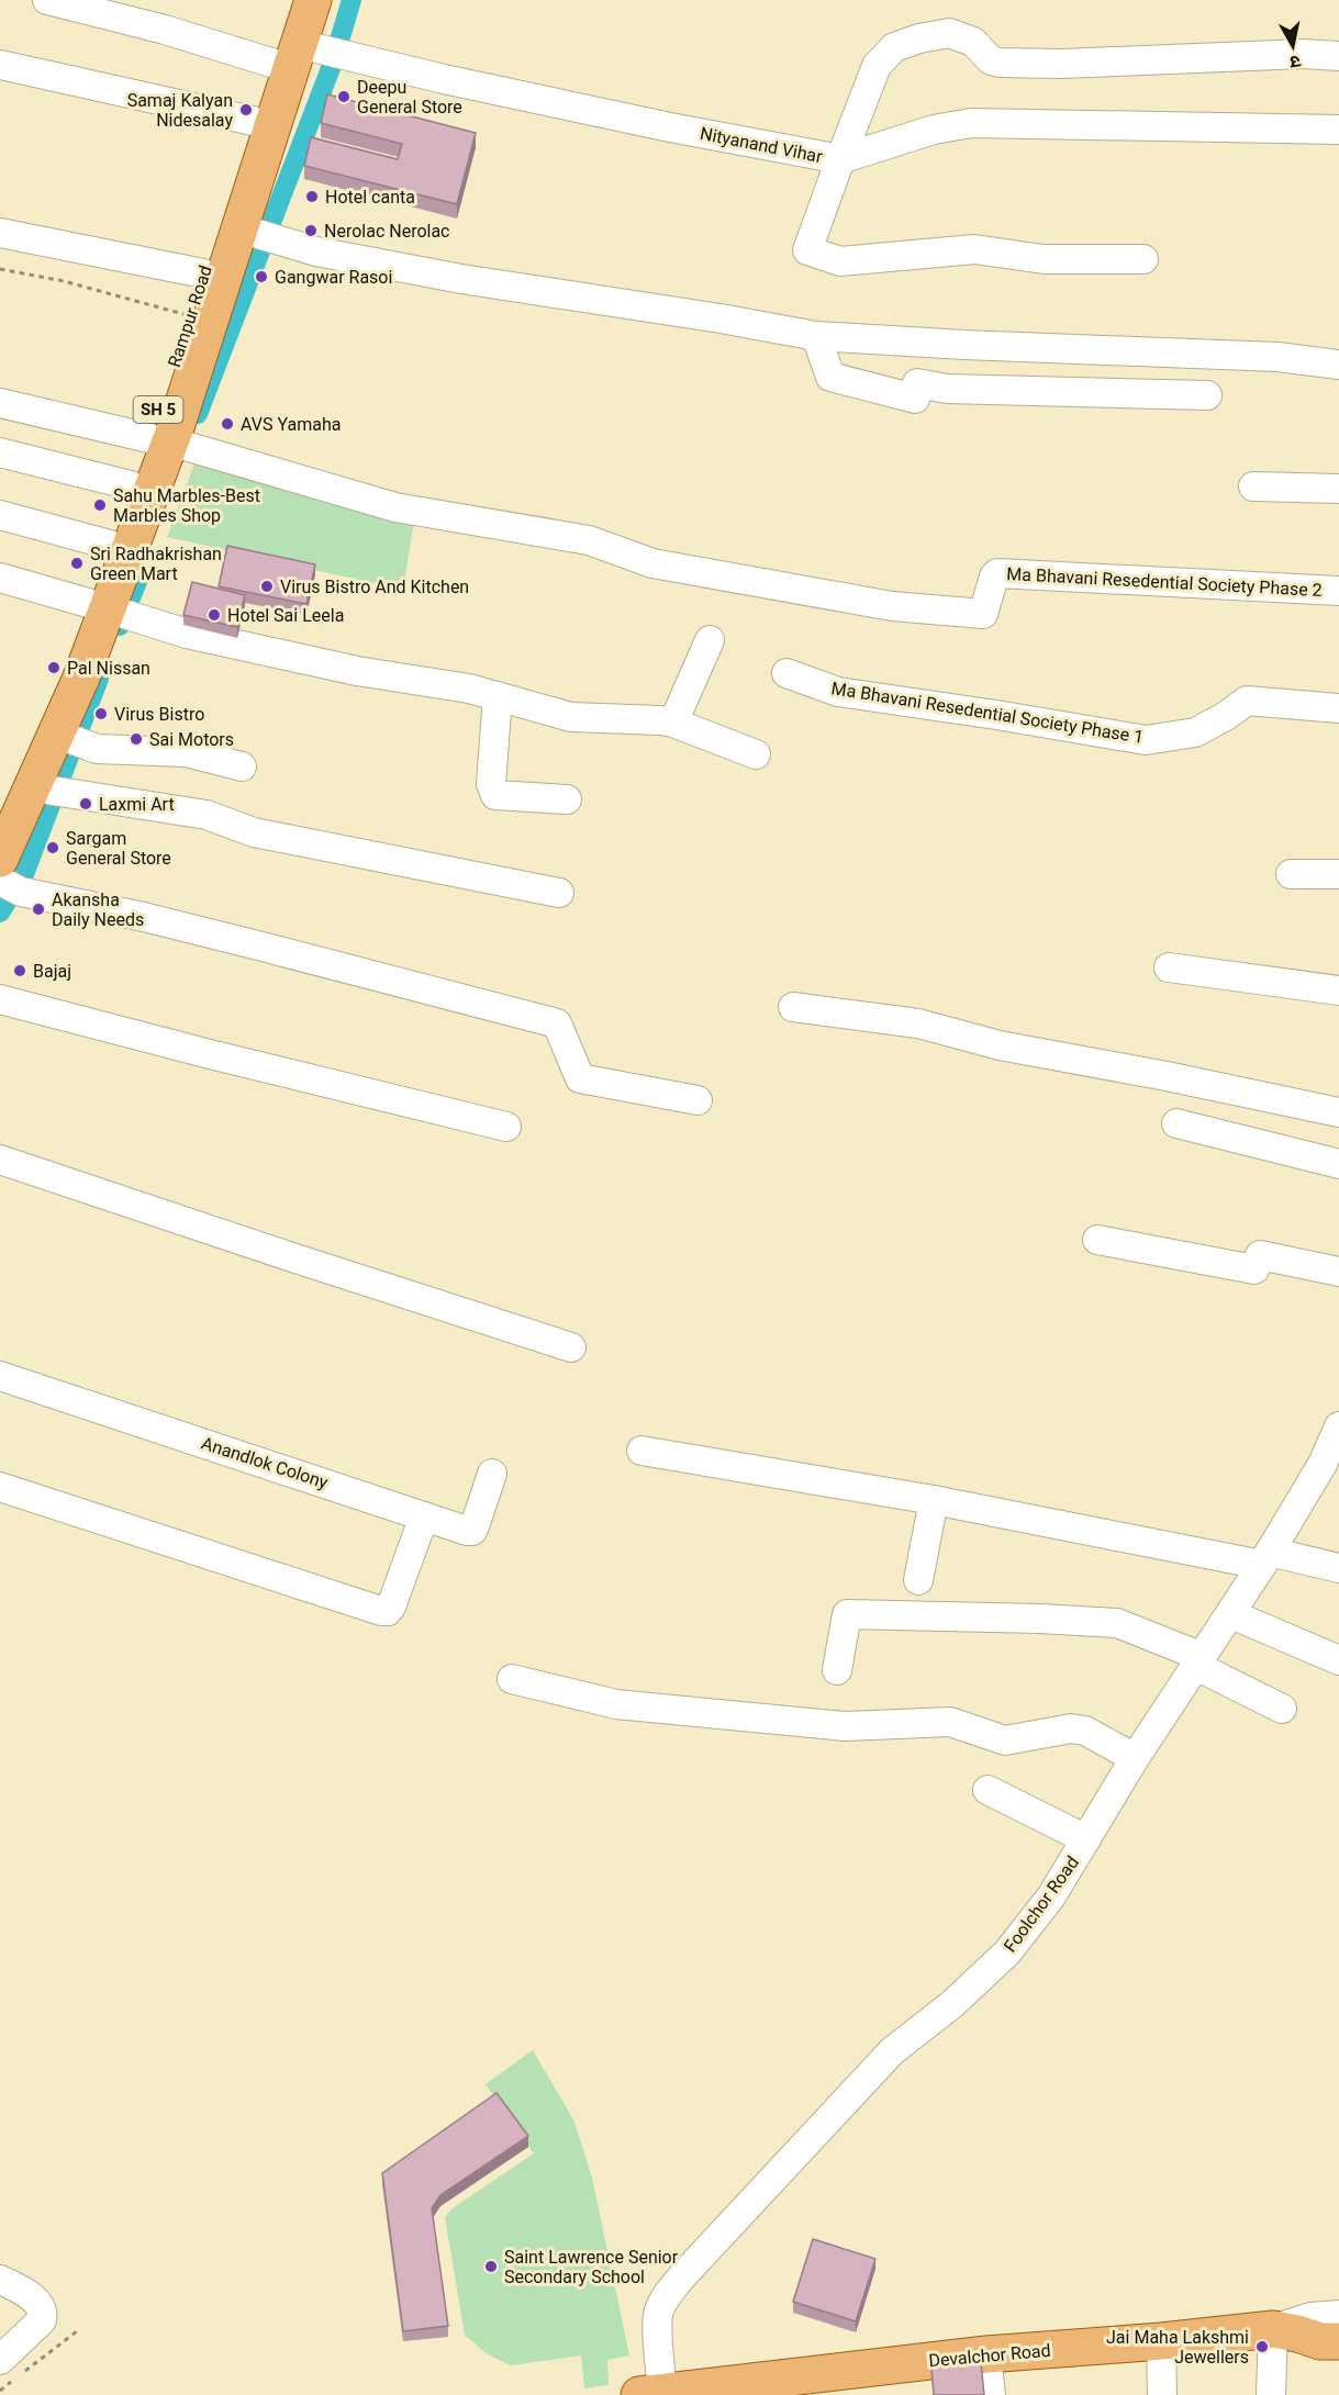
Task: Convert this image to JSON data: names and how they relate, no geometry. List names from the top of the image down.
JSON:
{
  "streets": {
    "main road": ["Rampur Road", "SH 5", "Devalchor Road"],
    "street": [
      "Nityanand Vihar",
      "Ma Bhavani Resedential Society Phase 2",
      "Ma Bhavani Resedential Society Phase 1",
      "Anandlok Colony",
      "Foolchor Road"
    ]
  },
  "crossings": [
    ["Nityanand Vihar", "Rampur Road"],
    ["Rampur Road", "Ma Bhavani Resedential Society Phase 2"],
    ["Foolchor Road", "Devalchor Road"]
  ],
  "places": [
    "Deepu General Store",
    "Samaj Kalyan Nidesalay",
    "Hotel canta",
    "Nerolac Nerolac",
    "Gangwar Rasoi",
    "AVS Yamaha",
    "Sahu Marbles-Best Marbles Shop",
    "Sri Radhakrishan Green Mart",
    "Virus Bistro And Kitchen",
    "Hotel Sai Leela",
    "Pal Nissan",
    "Virus Bistro",
    "Sai Motors",
    "Laxmi Art",
    "Sargam General Store",
    "Akansha Daily Needs",
    "Bajaj",
    "Saint Lawrence Senior Secondary School",
    "Jai Maha Lakshmi Jewellers"
  ],
  "north": "bottom"
}
